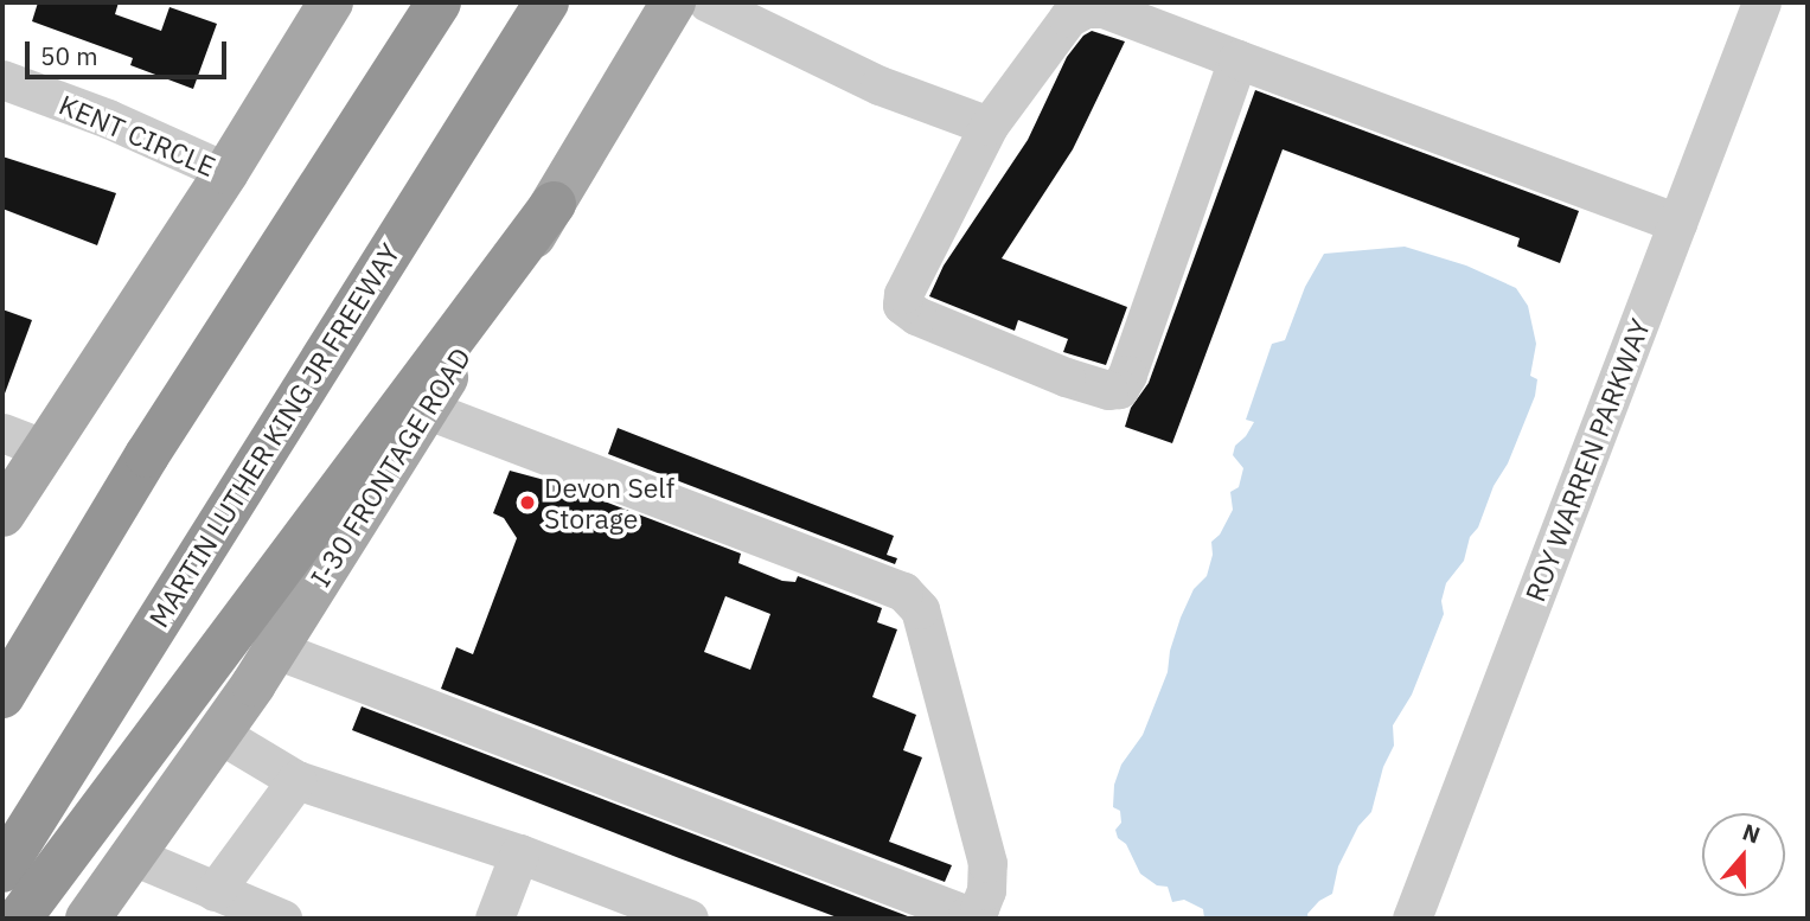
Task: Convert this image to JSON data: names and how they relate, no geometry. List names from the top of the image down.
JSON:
{
  "streets": {
    "highway": ["MARTIN LUTHER KING JR FREEWAY"],
    "main road": ["I-30 FRONTAGE ROAD"],
    "street": ["KENT CIRCLE", "ROY WARREN PARKWAY"]
  },
  "places": ["Devon Self Storage"],
  "scale_bar": "50 m",
  "north": "top"
}
